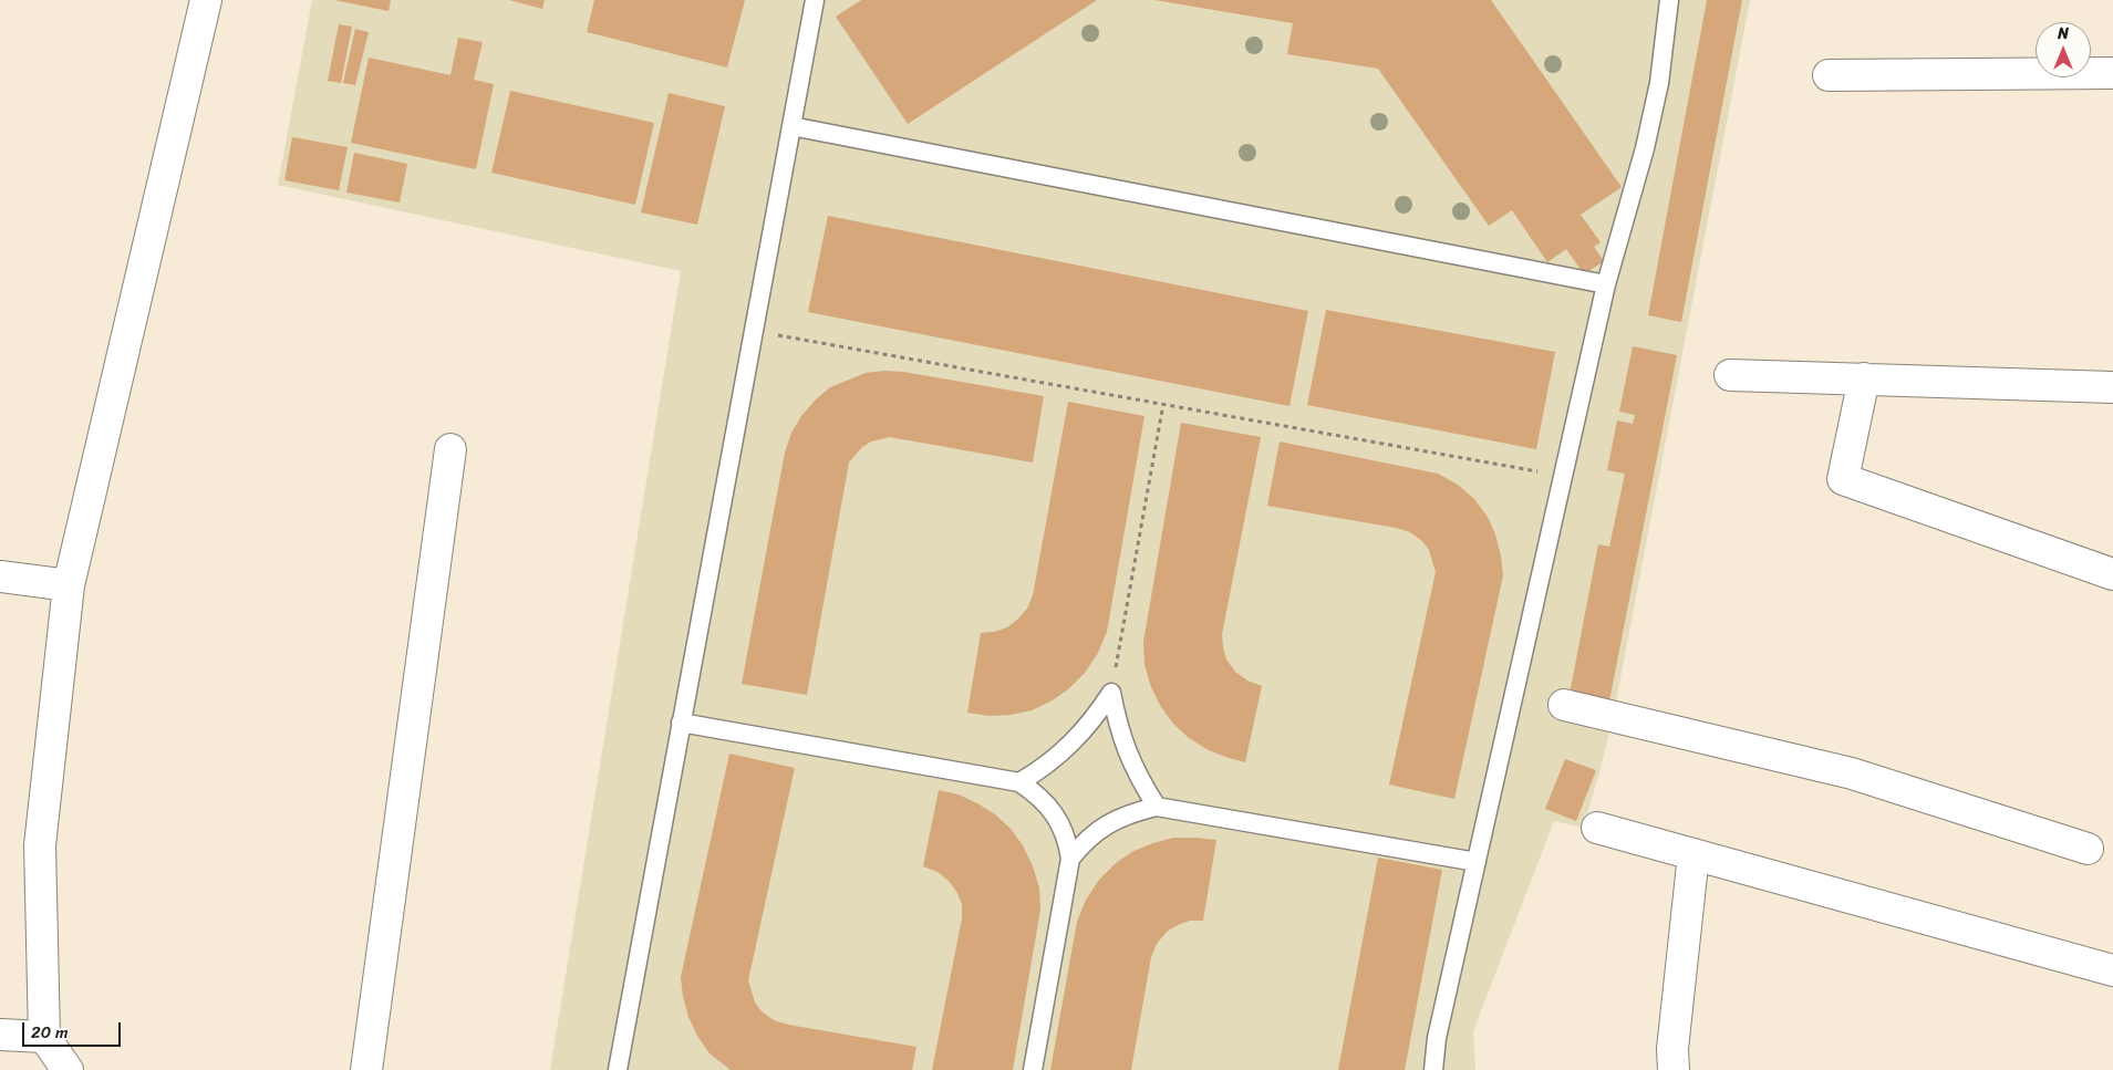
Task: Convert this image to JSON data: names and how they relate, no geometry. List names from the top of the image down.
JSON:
{
  "scale_bar": "20 m",
  "north": "top"
}
